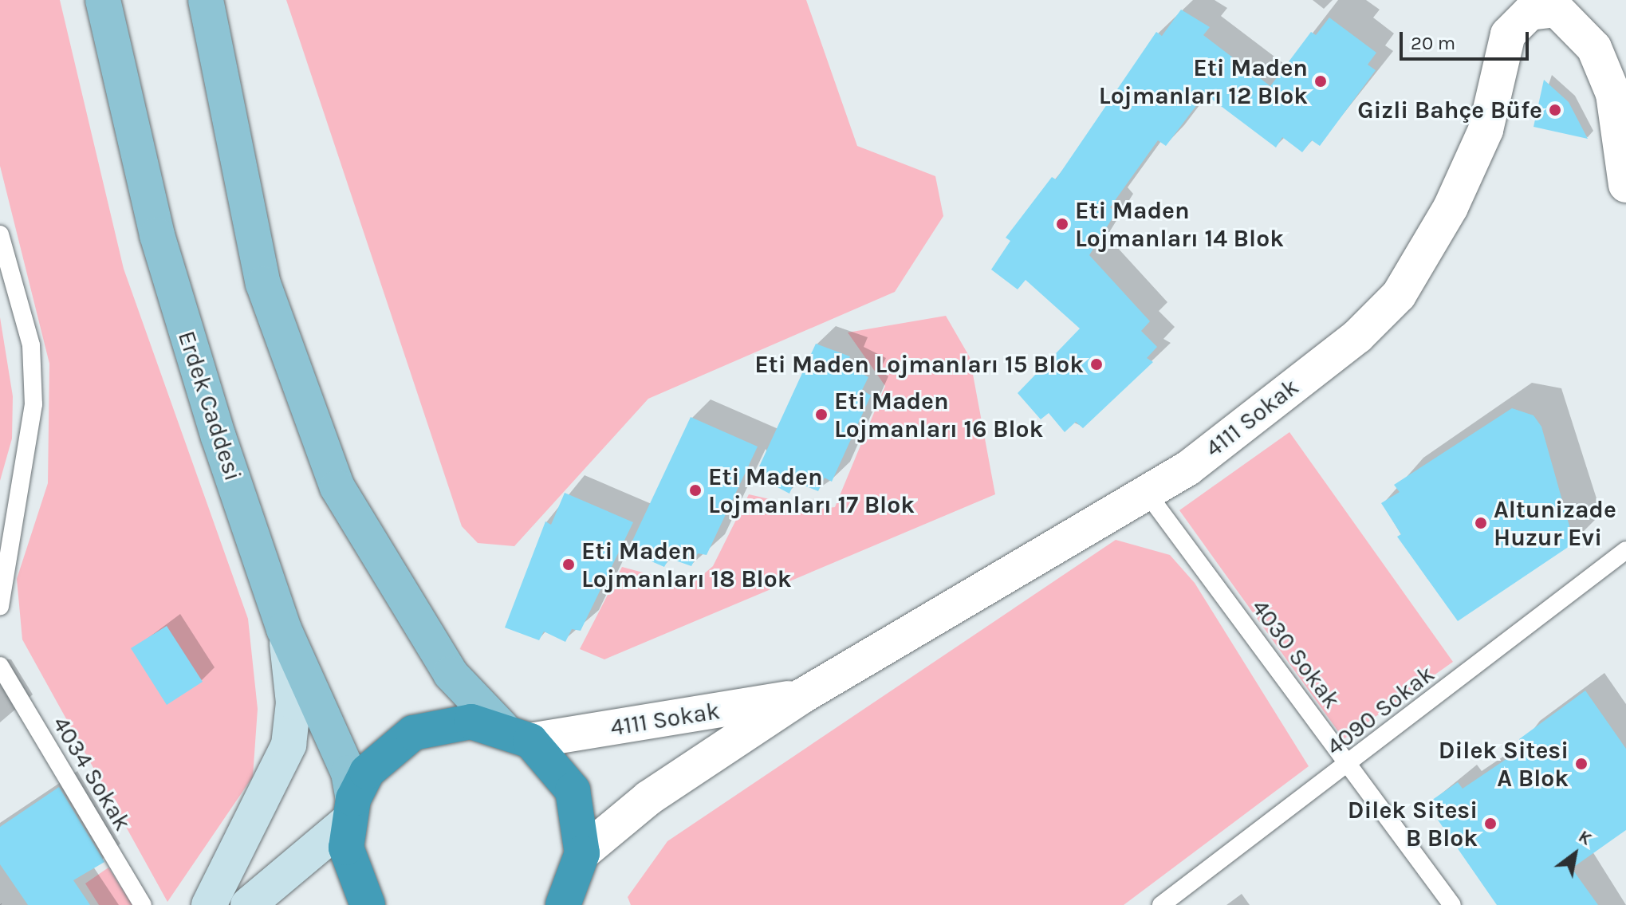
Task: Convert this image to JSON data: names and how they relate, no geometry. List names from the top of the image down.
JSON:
{
  "streets": {
    "main road": ["Erdek Caddesi"],
    "street": ["4111 Sokak"],
    "lane": ["4030 Sokak", "4090 Sokak", "4034 Sokak"]
  },
  "crossings": [
    ["4111 Sokak", "4030 Sokak"],
    ["4030 Sokak", "4090 Sokak"]
  ],
  "places": [
    "Eti Maden Lojmanları 12 Blok",
    "Gizli Bahçe Büfe",
    "Eti Maden Lojmanları 14 Blok",
    "Eti Maden Lojmanları 15 Blok",
    "Eti Maden Lojmanları 16 Blok",
    "Eti Maden Lojmanları 17 Blok",
    "Altunizade Huzur Evi",
    "Eti Maden Lojmanları 18 Blok",
    "Dilek Sitesi A Blok",
    "Dilek Sitesi B Blok"
  ],
  "scale_bar": "20 m",
  "north": "top right"
}
